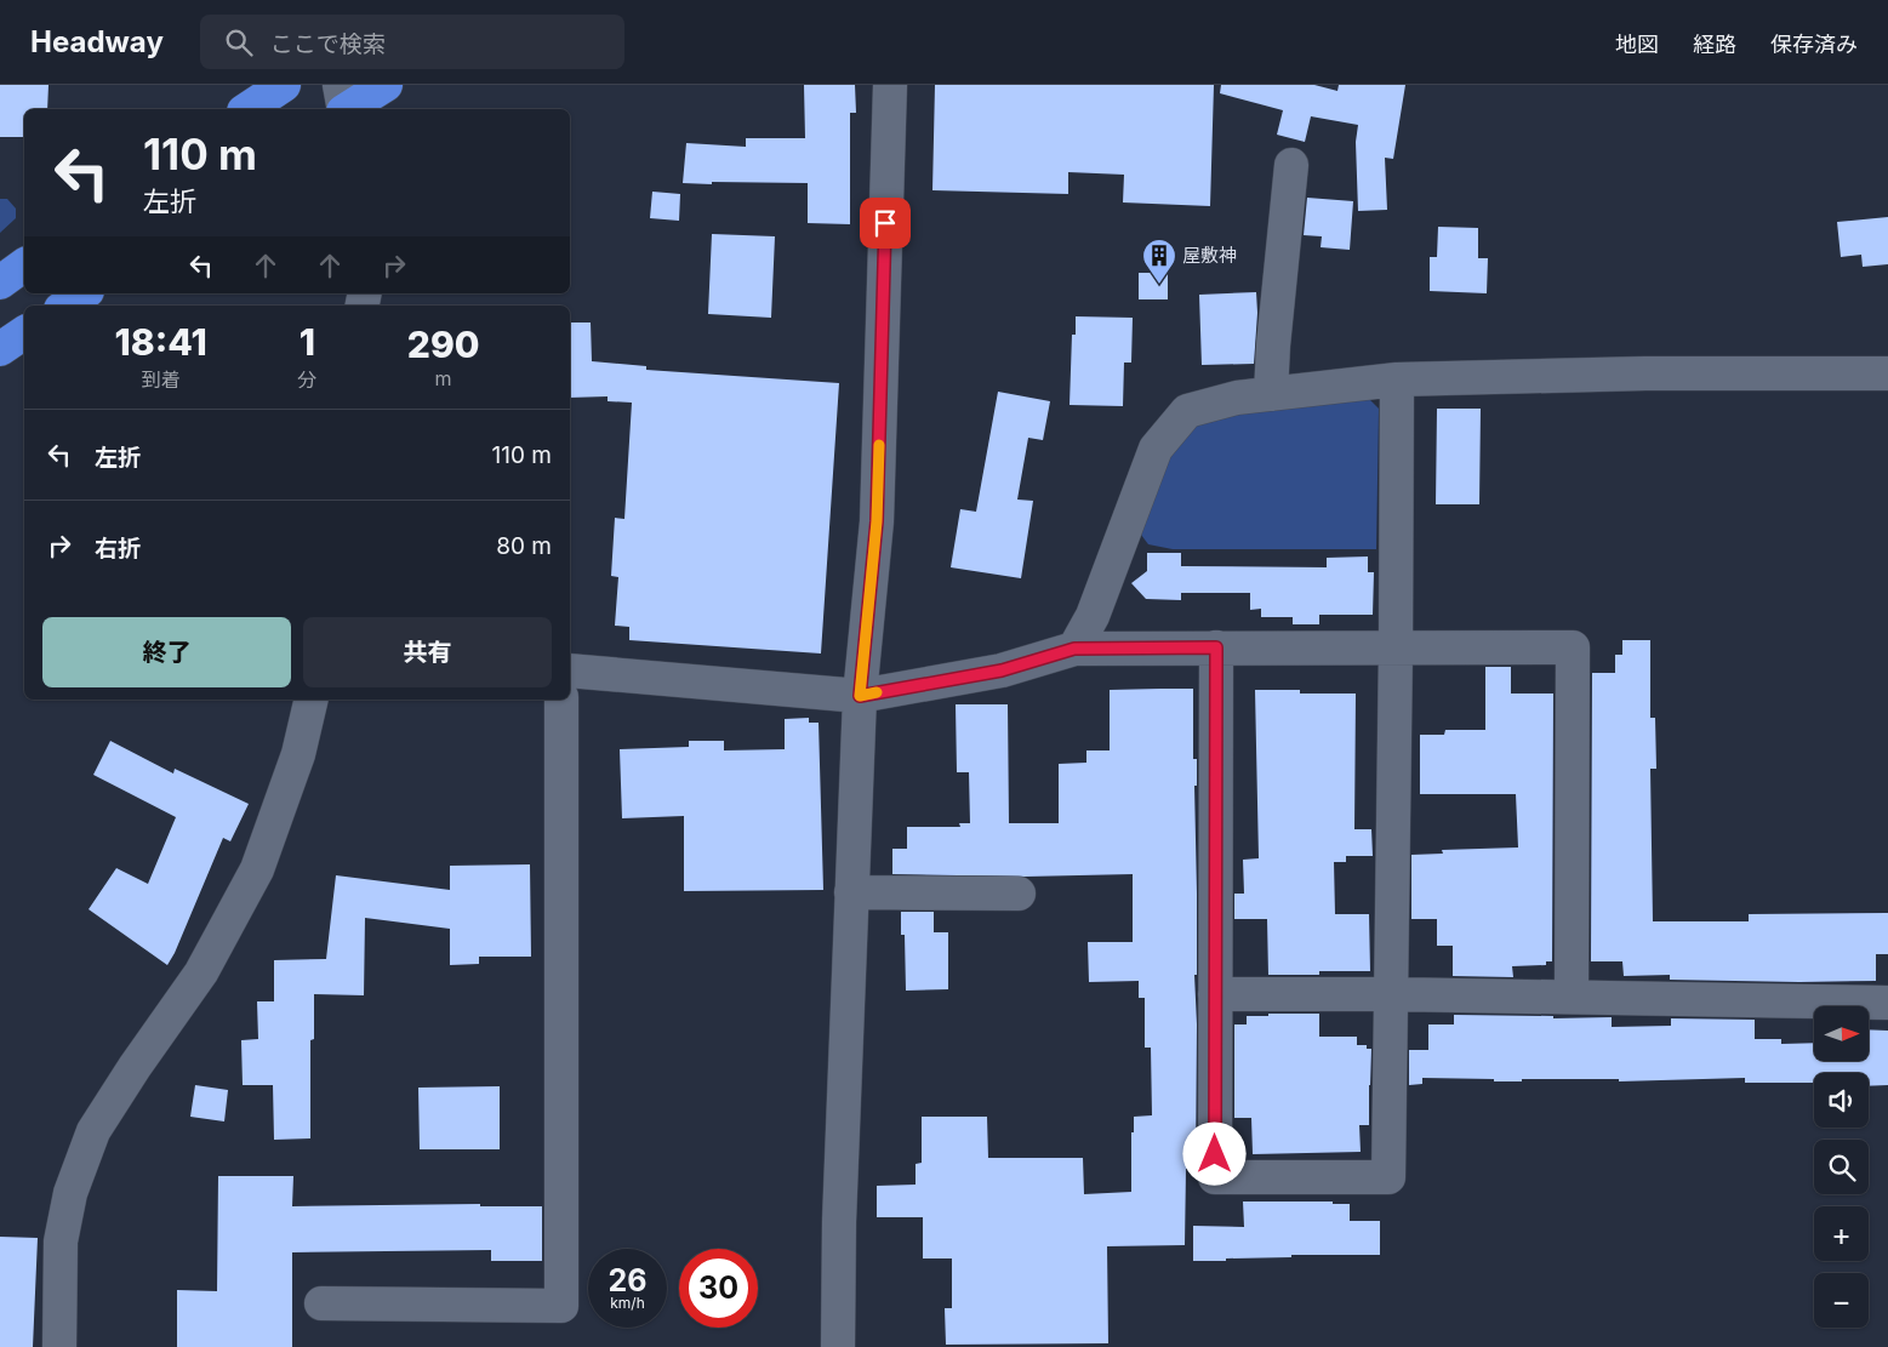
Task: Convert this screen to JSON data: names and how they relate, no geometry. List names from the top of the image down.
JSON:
{
  "places": {
    "building": ["屋敷神"]
  },
  "north": "right",
  "page": {
    "header": "Headway",
    "search": "ここで検索",
    "nav": ["地図", "経路", "保存済み"],
    "turn": ["110 m", "左折"],
    "eta": [
      "18:41",
      "到着",
      "1",
      "分",
      "290",
      "m"
    ],
    "list": [
      {
        "name": "左折",
        "value": "110 m"
      },
      {
        "name": "右折",
        "value": "80 m"
      }
    ],
    "buttons": ["終了", "共有"],
    "map_buttons": ["+", "−"],
    "speed": "26 km/h",
    "limit": "30"
  }
}
